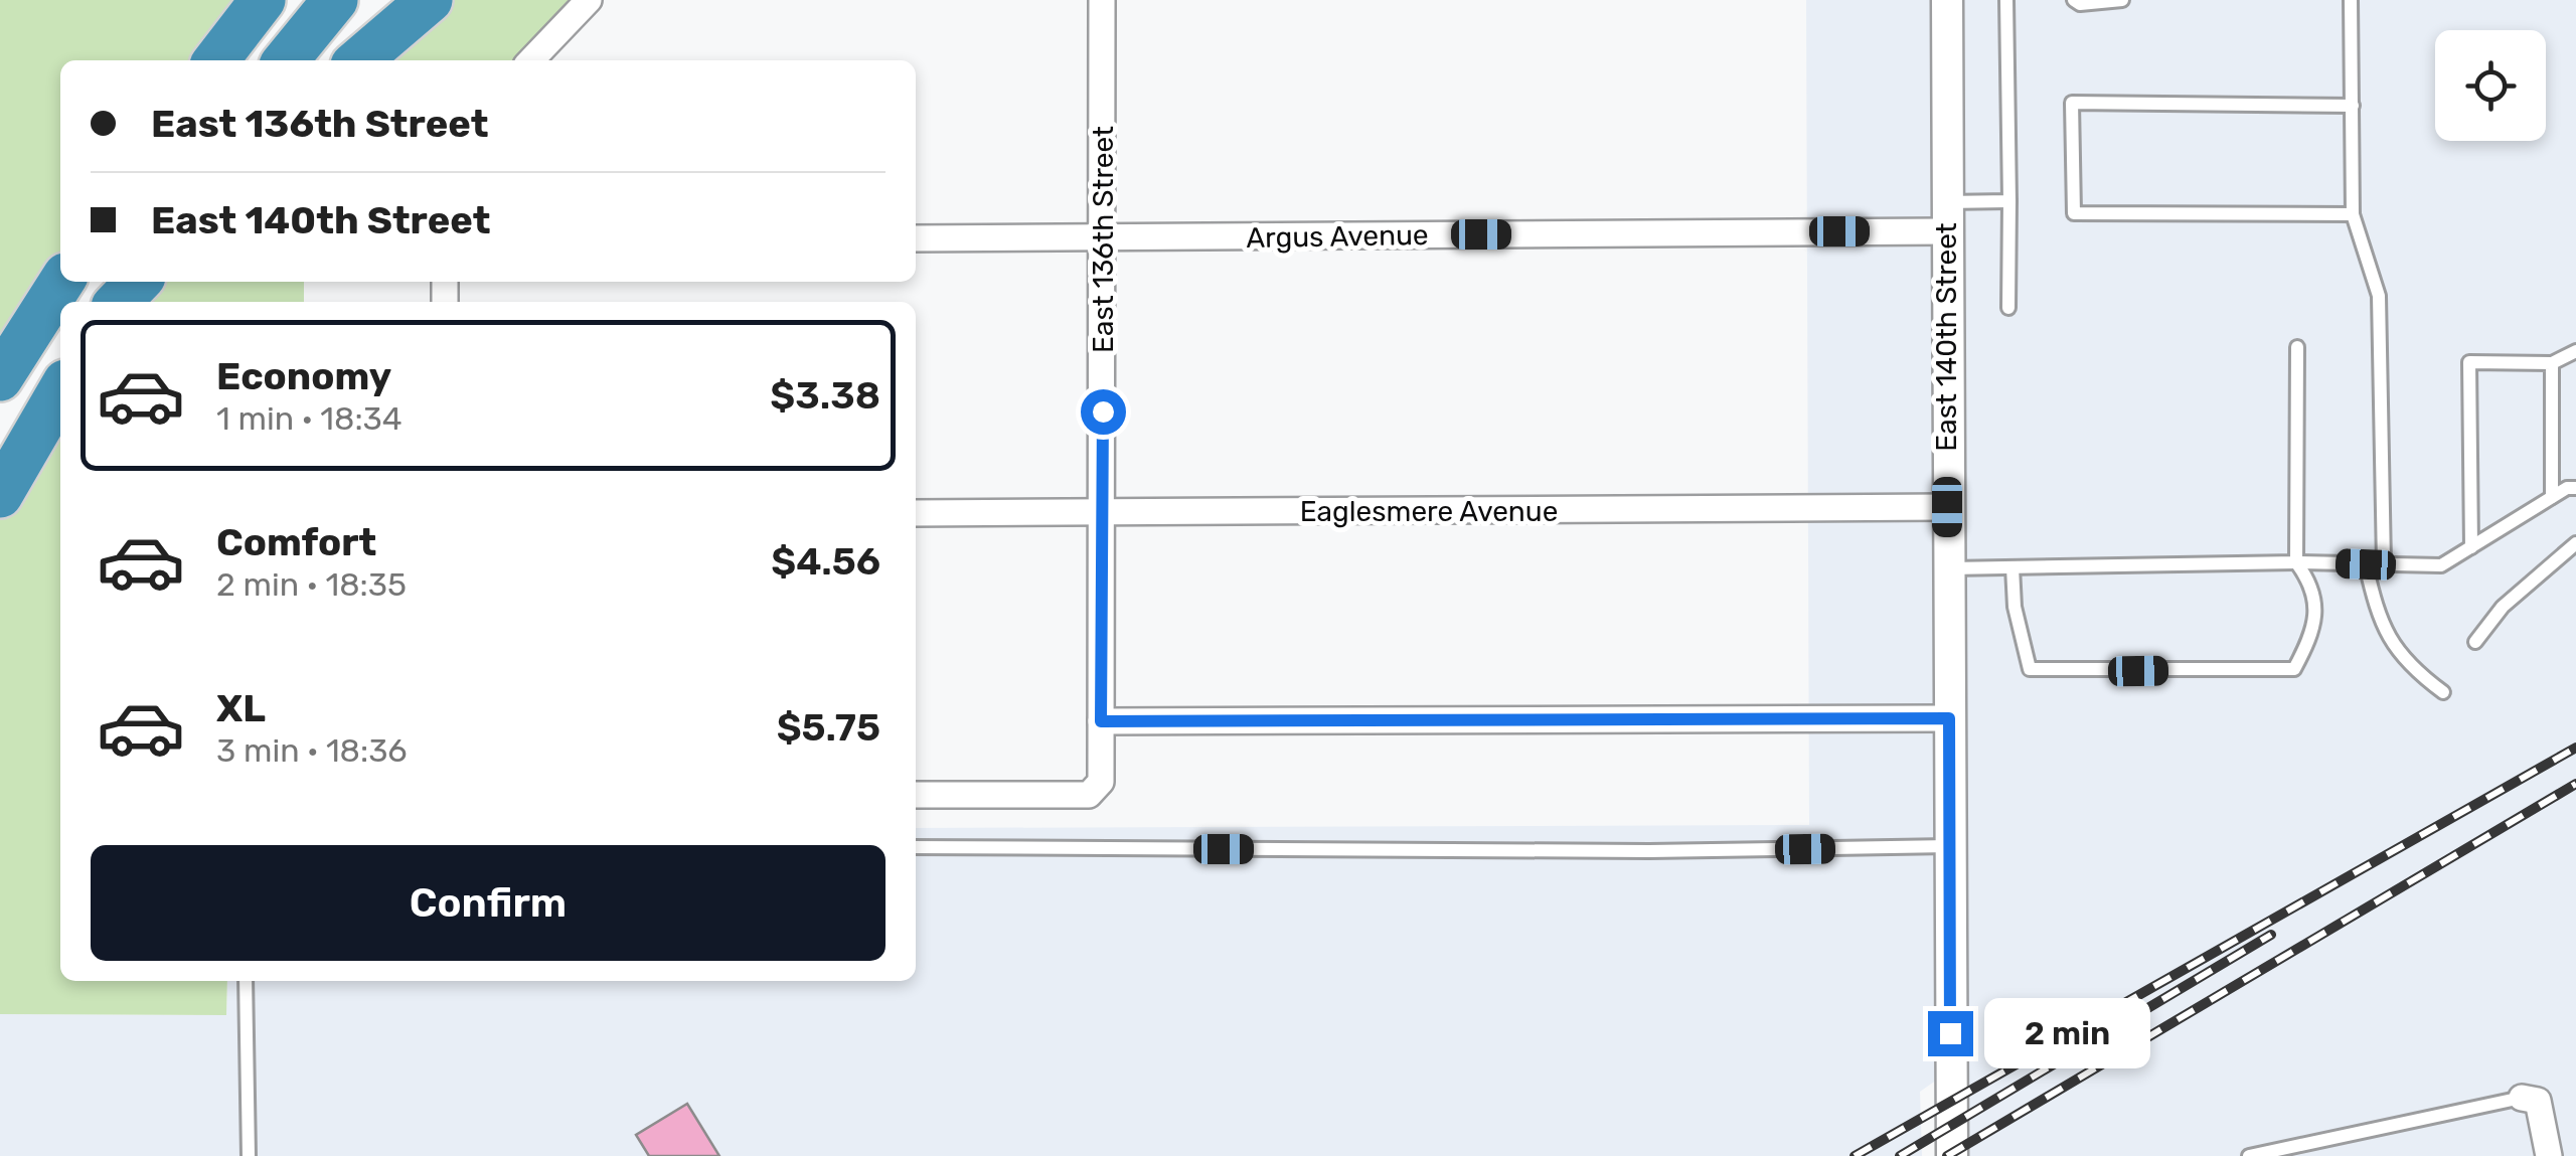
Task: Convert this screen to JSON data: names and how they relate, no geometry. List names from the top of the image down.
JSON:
{
  "streets": {
    "street": [
      "Argus Avenue",
      "East 136th Street",
      "East 140th Street",
      "Eaglesmere Avenue"
    ]
  },
  "crossings": [
    ["Argus Avenue", "East 136th Street"],
    ["Argus Avenue", "East 140th Street"],
    ["East 136th Street", "Eaglesmere Avenue"],
    ["East 140th Street", "Eaglesmere Avenue"]
  ],
  "page": {
    "banner": ["East 136th Street", "East 140th Street"],
    "list": [
      {
        "name": "Economy",
        "note": "1 min · 18:34",
        "value": "$3.38"
      },
      {
        "name": "Comfort",
        "note": "2 min · 18:35",
        "value": "$4.56"
      },
      {
        "name": "XL",
        "note": "3 min · 18:36",
        "value": "$5.75"
      }
    ],
    "buttons": "Confirm",
    "bubble": "2 min"
  }
}
